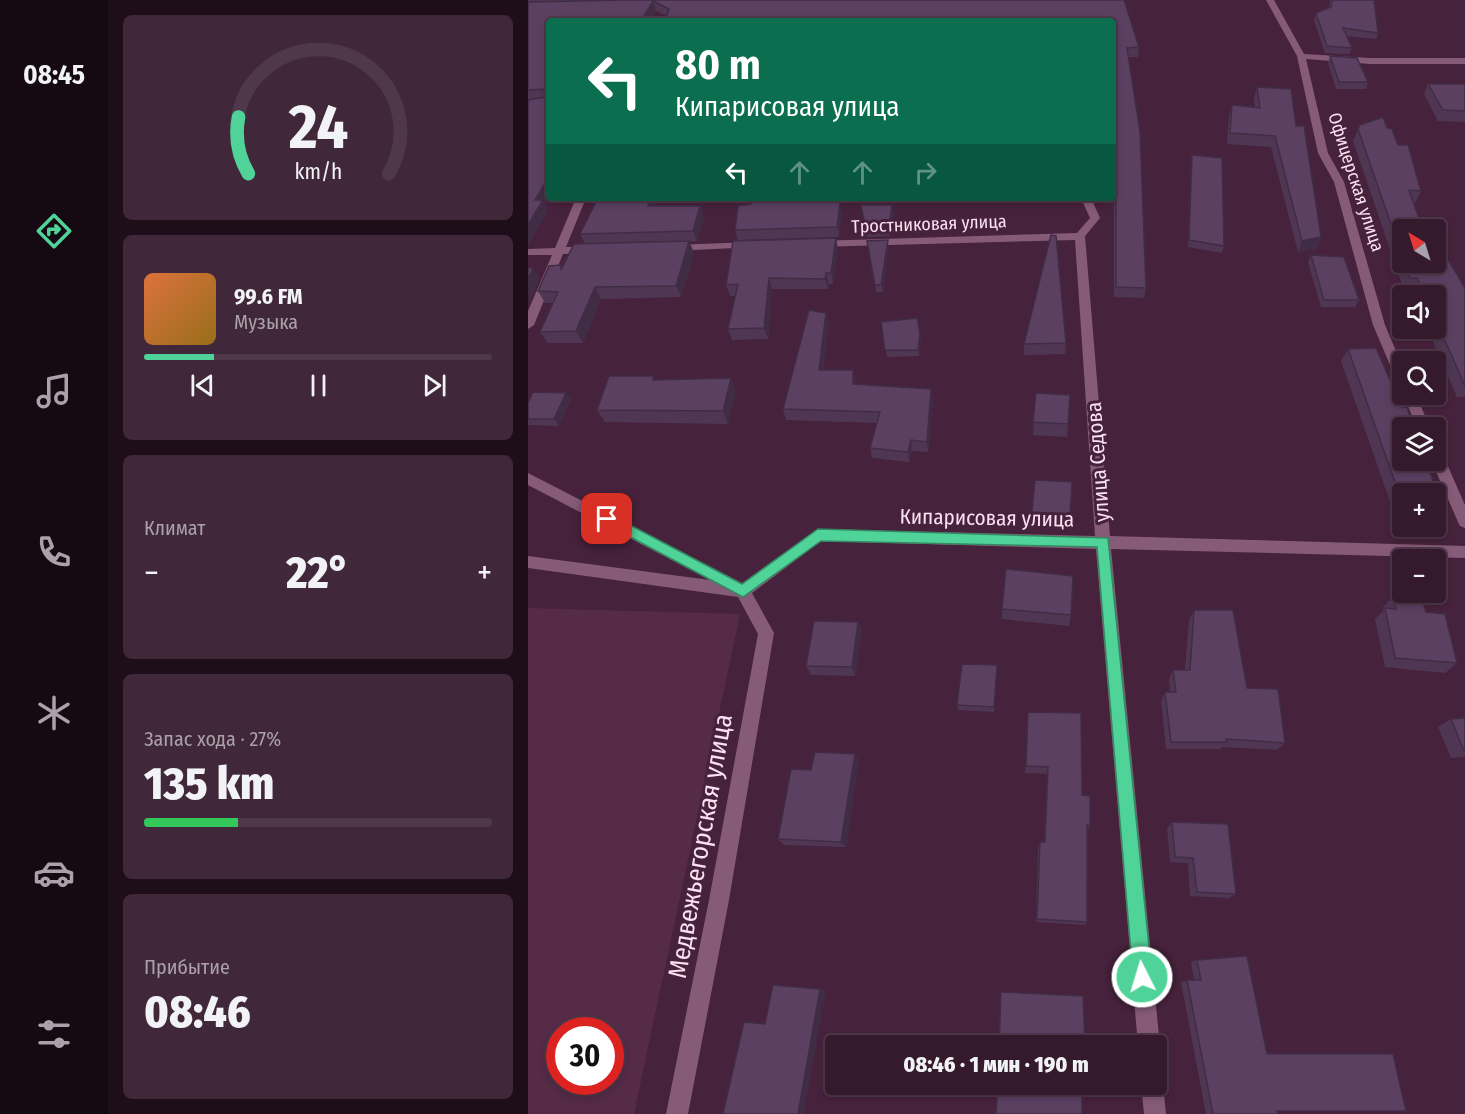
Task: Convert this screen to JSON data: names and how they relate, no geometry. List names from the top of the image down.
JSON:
{
  "streets": {
    "street": [
      "Офицерская улица",
      "Тростниковая улица",
      "улица Седова",
      "Кипарисовая улица",
      "Медвежьегорская улица"
    ]
  },
  "crossings": [
    ["Тростниковая улица", "улица Седова"],
    ["улица Седова", "Кипарисовая улица"],
    ["Кипарисовая улица", "Медвежьегорская улица"]
  ],
  "north": "top left",
  "page": {
    "tabs": "08:45",
    "turn": ["80 m", "Кипарисовая улица"],
    "map_buttons": ["+", "−"],
    "song": ["99.6 FM", "Музыка"],
    "tile": [
      "Климат",
      ["Запас хода · 27%", "135 km"],
      ["Прибытие", "08:46"]
    ],
    "heat": ["−", "22°", "+"],
    "limit": "30",
    "trip": "08:46 · 1 мин · 190 m",
    "gauge": ["24", "km/h"]
  }
}
